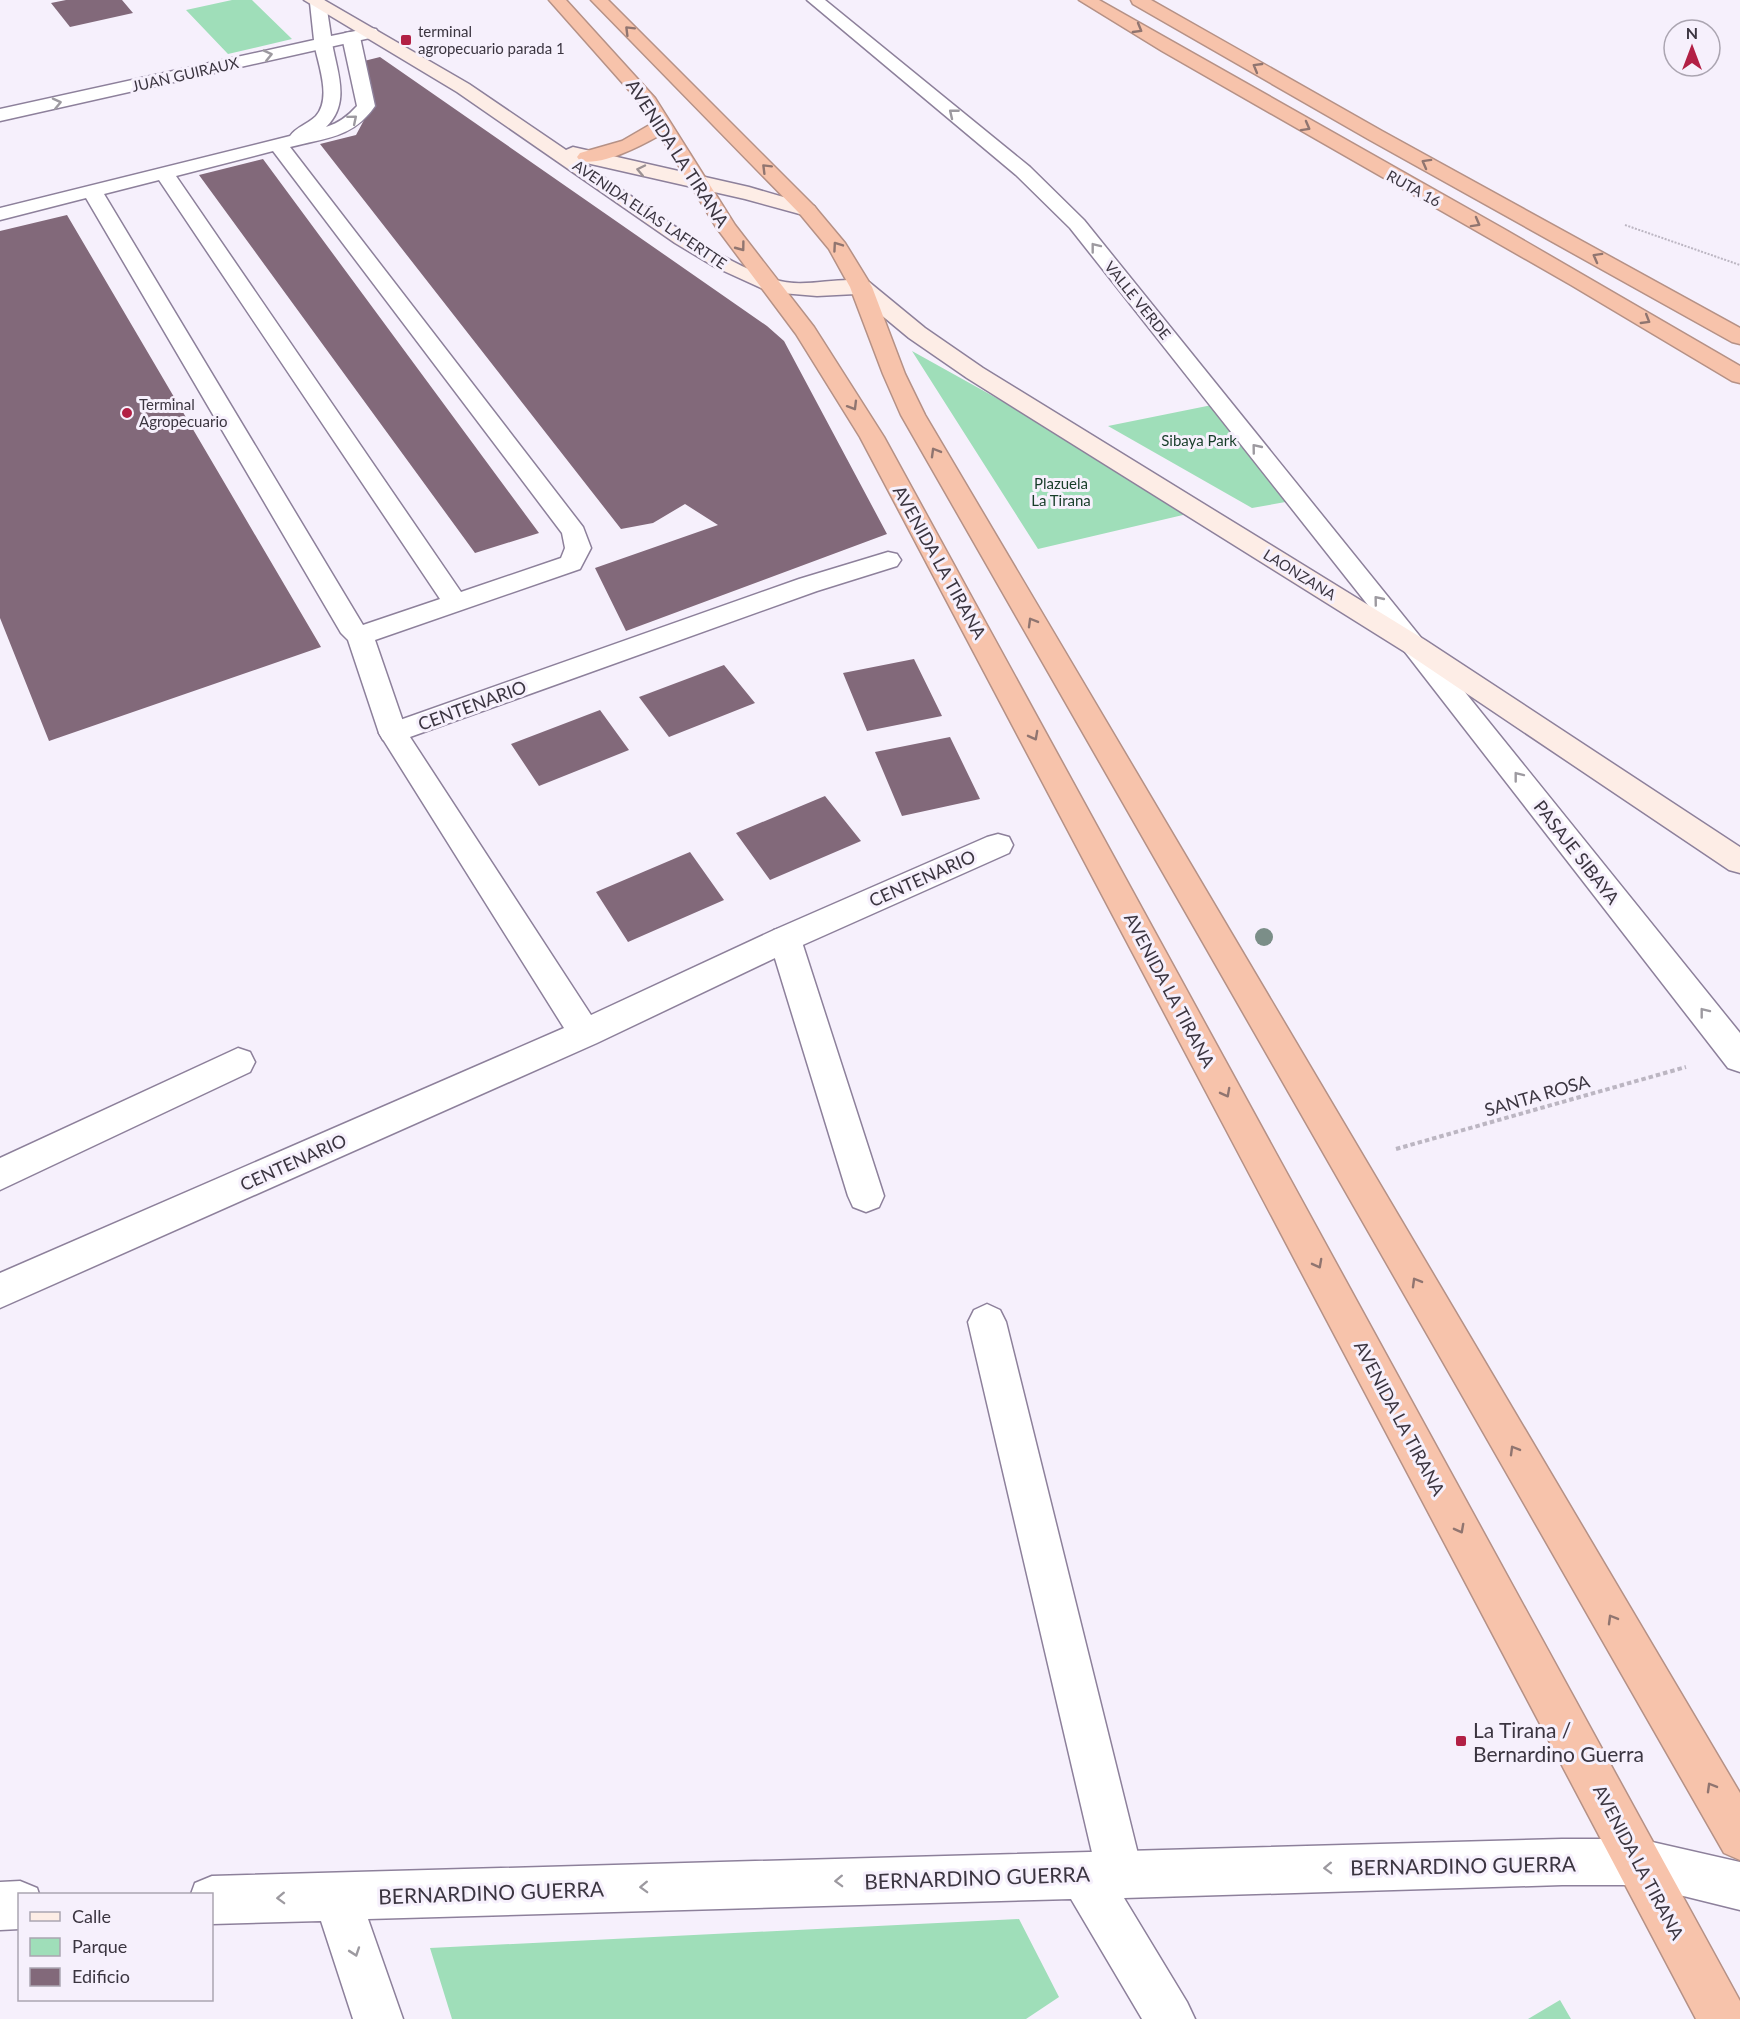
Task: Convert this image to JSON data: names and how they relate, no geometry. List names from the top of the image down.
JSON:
{
  "streets": {
    "highway": ["AVENIDA LA TIRANA", "RUTA 16"],
    "street": [
      "JUAN GUIRAUX",
      "AVENIDA ELÍAS LAFERTTE",
      "VALLE VERDE",
      "LAONZANA",
      "CENTENARIO",
      "PASAJE SIBAYA",
      "BERNARDINO GUERRA"
    ],
    "path": ["SANTA ROSA"]
  },
  "crossings": [
    ["JUAN GUIRAUX", "AVENIDA ELÍAS LAFERTTE"],
    ["AVENIDA LA TIRANA", "AVENIDA ELÍAS LAFERTTE"],
    ["AVENIDA LA TIRANA", "LAONZANA"],
    ["AVENIDA LA TIRANA", "SANTA ROSA"],
    ["AVENIDA LA TIRANA", "BERNARDINO GUERRA"],
    ["AVENIDA ELÍAS LAFERTTE", "LAONZANA"],
    ["VALLE VERDE", "LAONZANA"],
    ["VALLE VERDE", "PASAJE SIBAYA"],
    ["LAONZANA", "PASAJE SIBAYA"],
    ["PASAJE SIBAYA", "SANTA ROSA"]
  ],
  "one_way": ["VALLE VERDE", "PASAJE SIBAYA", "BERNARDINO GUERRA"],
  "parks": ["Sibaya Park", "Plazuela La Tirana"],
  "places": {
    "transit": ["terminal agropecuario parada 1", "La Tirana / Bernardino Guerra"],
    "other": ["Terminal Agropecuario"]
  },
  "legend": ["Calle", "Parque", "Edificio"],
  "north": "top"
}
